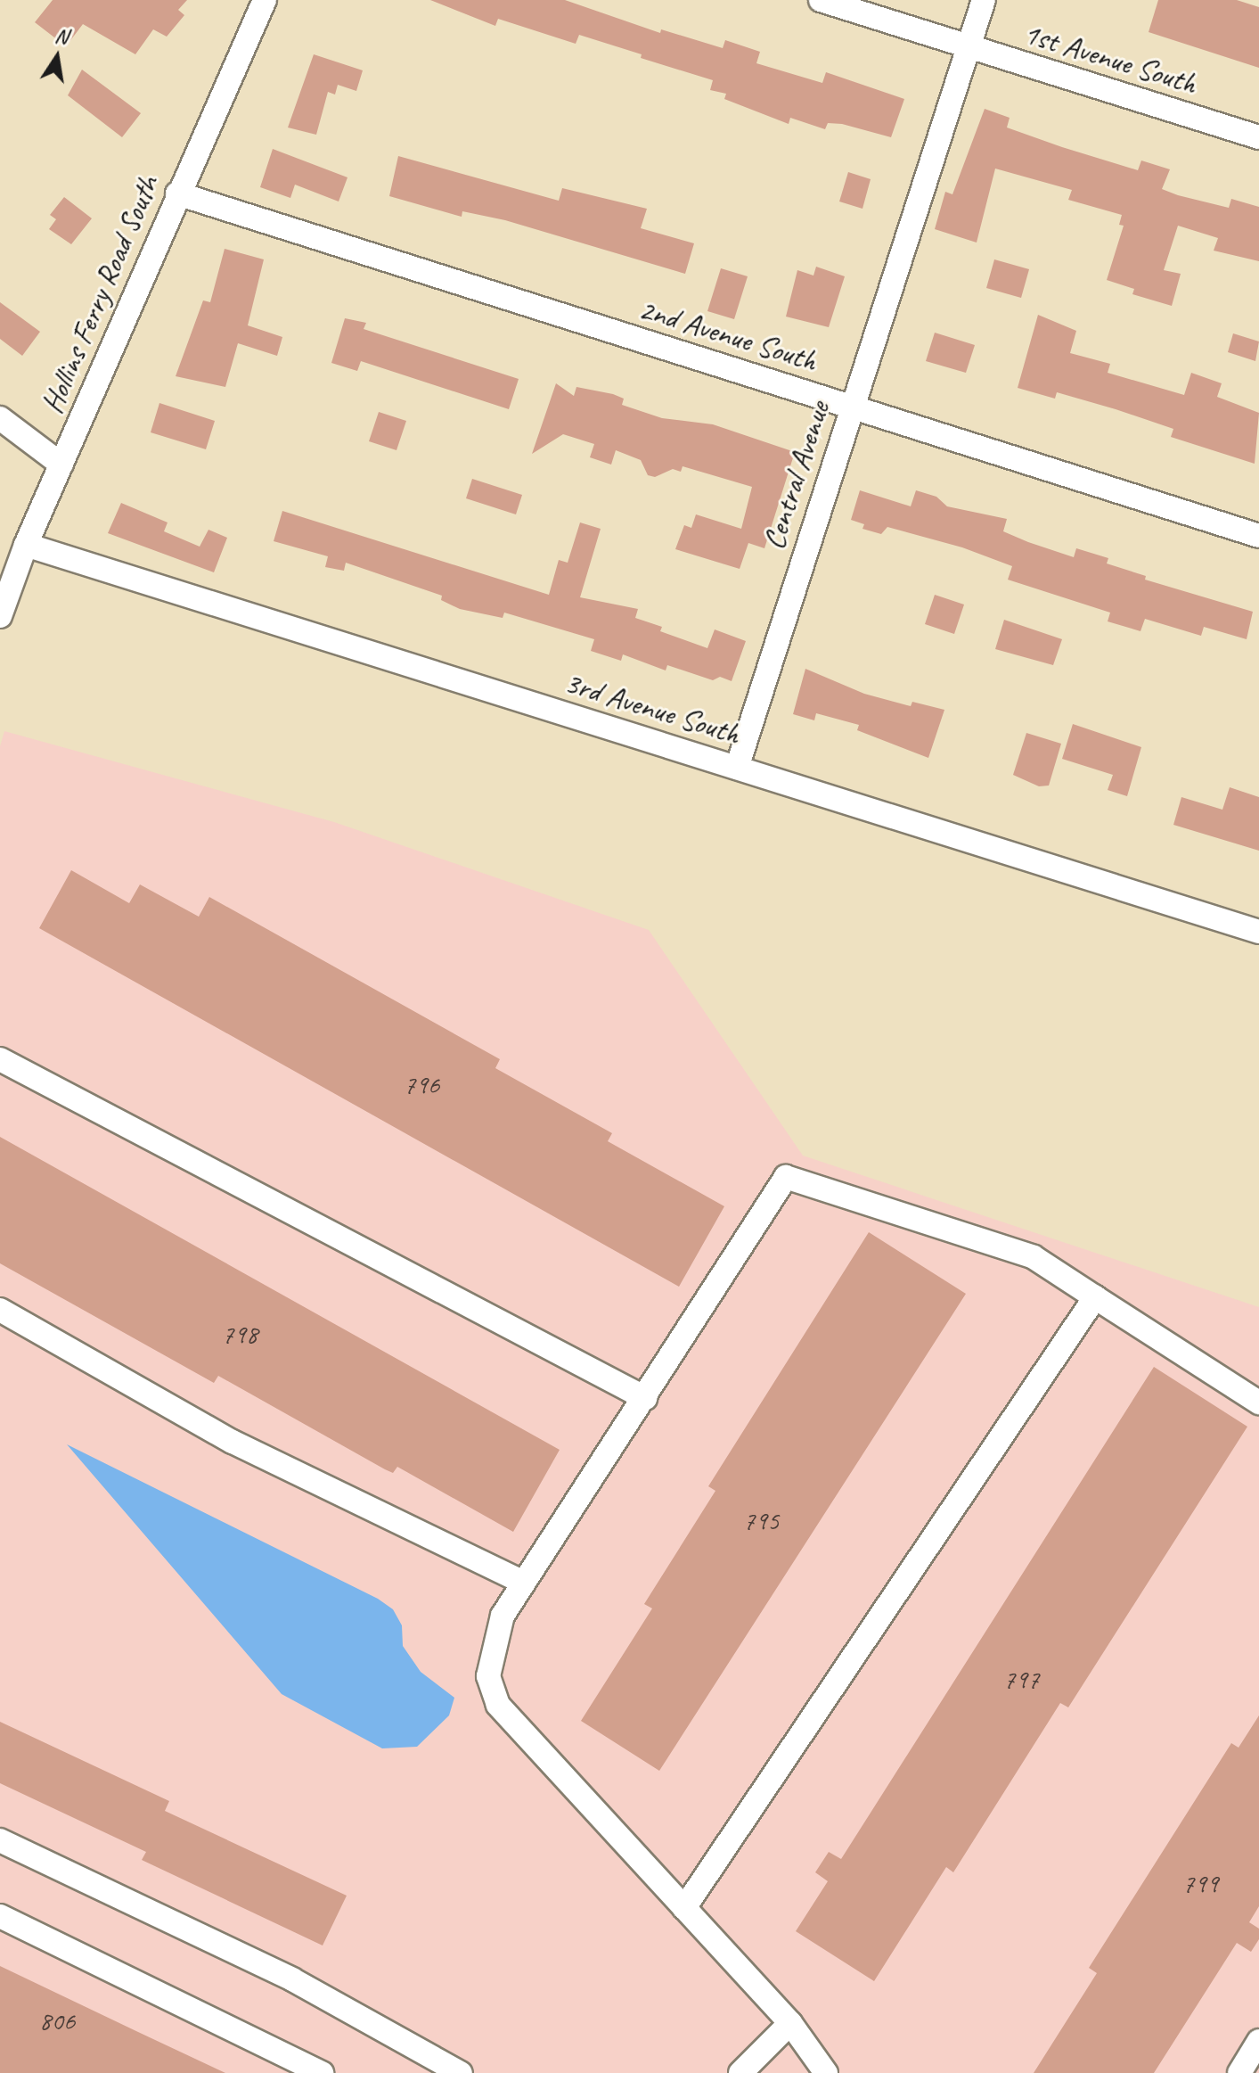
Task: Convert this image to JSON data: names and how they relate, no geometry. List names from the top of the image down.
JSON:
{
  "streets": {
    "street": [
      "1st Avenue South",
      "Hollins Ferry Road South",
      "2nd Avenue South",
      "Central Avenue",
      "3rd Avenue South"
    ]
  },
  "crossings": [
    ["1st Avenue South", "Central Avenue"],
    ["Hollins Ferry Road South", "2nd Avenue South"],
    ["Hollins Ferry Road South", "3rd Avenue South"],
    ["2nd Avenue South", "Central Avenue"],
    ["Central Avenue", "3rd Avenue South"]
  ],
  "house_numbers": [
    "796",
    "798",
    "795",
    "797",
    "799",
    "806"
  ],
  "north": "top"
}
